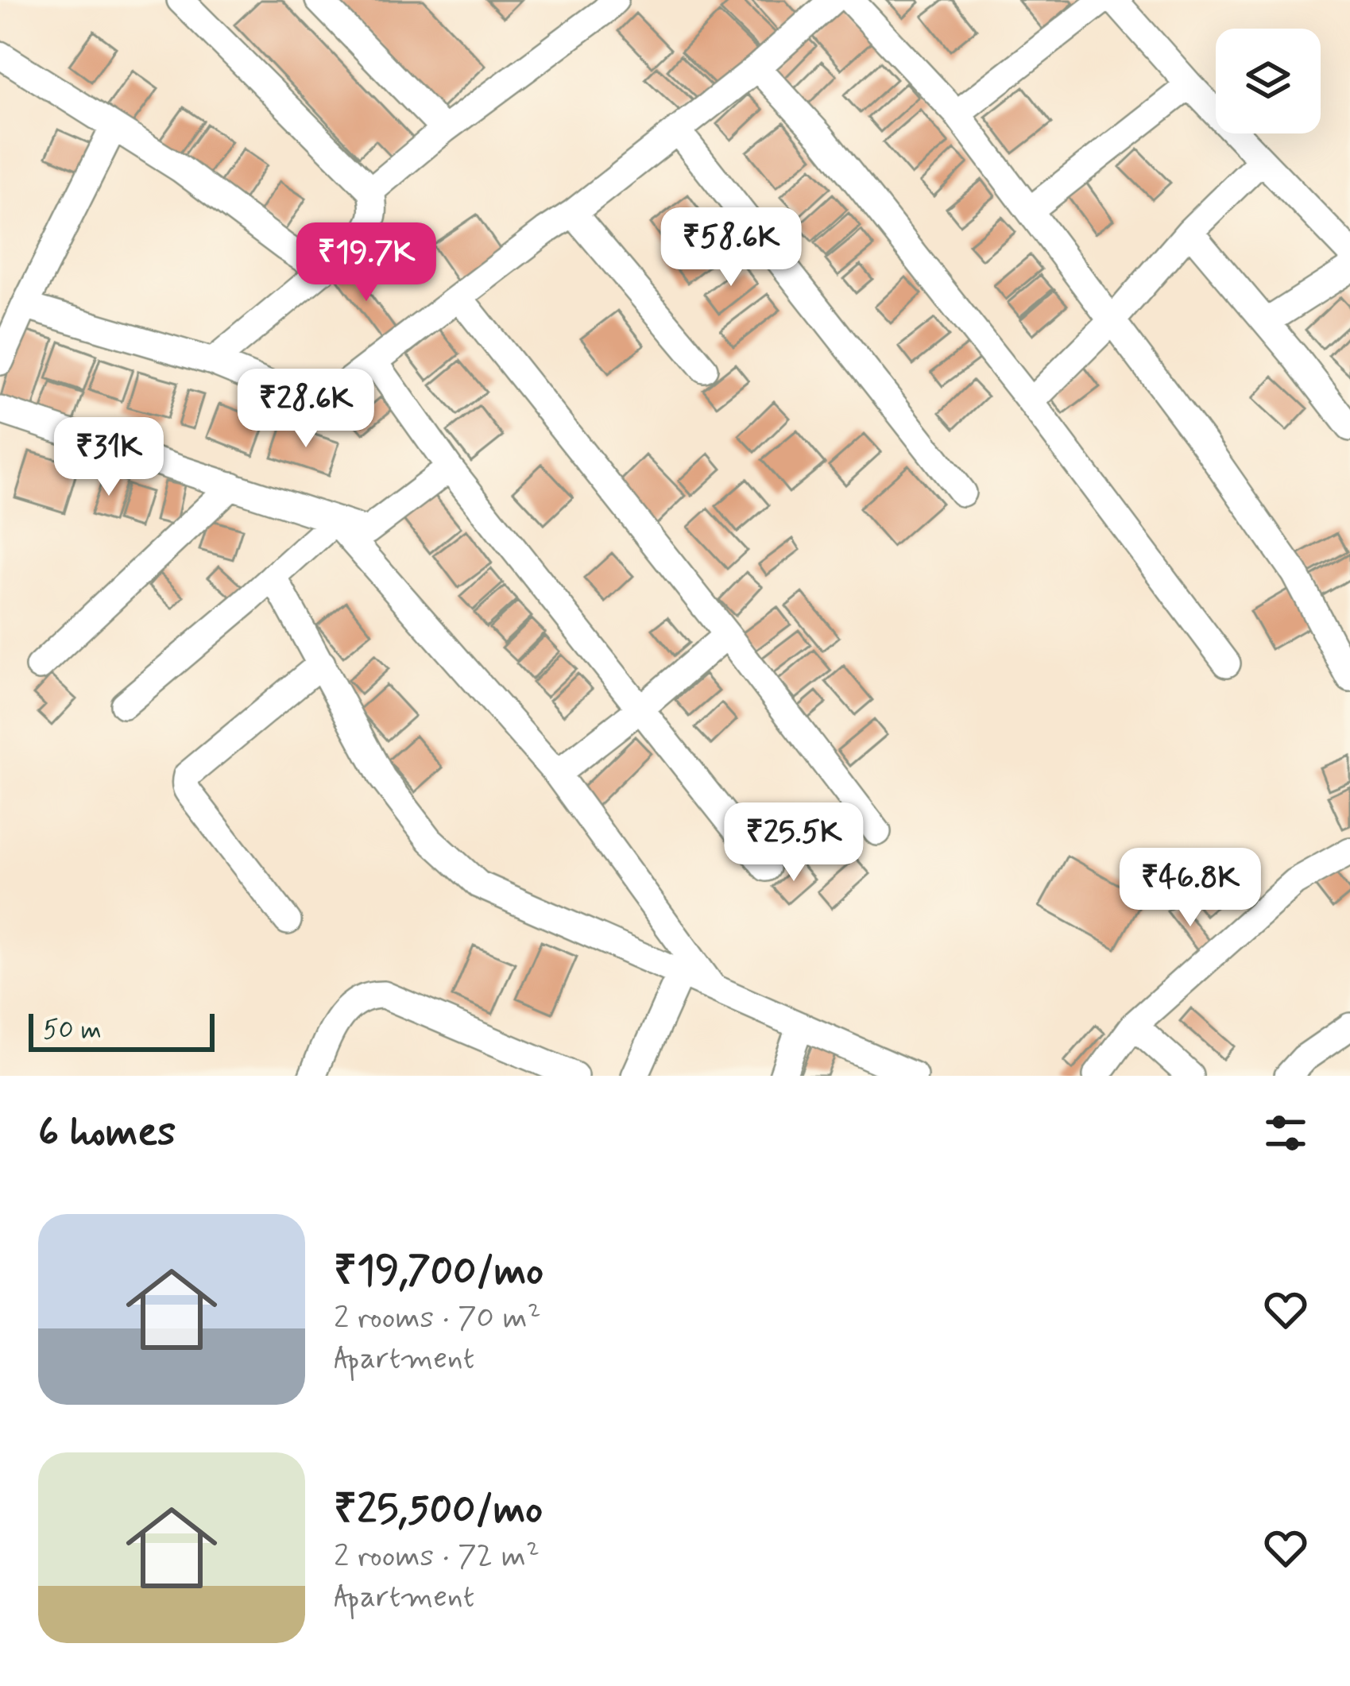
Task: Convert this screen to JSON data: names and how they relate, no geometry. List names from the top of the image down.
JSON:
{
  "scale_bar": "50 m",
  "page": {
    "price": [
      "₹58.6K",
      "₹19.7K",
      "₹28.6K",
      "₹31K",
      "₹25.5K",
      "₹46.8K"
    ],
    "scale": "50 m",
    "heading": "6 homes",
    "list": [
      {
        "name": "₹19,700/mo",
        "note": "2 rooms · 70 m² · Apartment"
      },
      {
        "name": "₹25,500/mo",
        "note": "2 rooms · 72 m² · Apartment"
      }
    ]
  }
}
